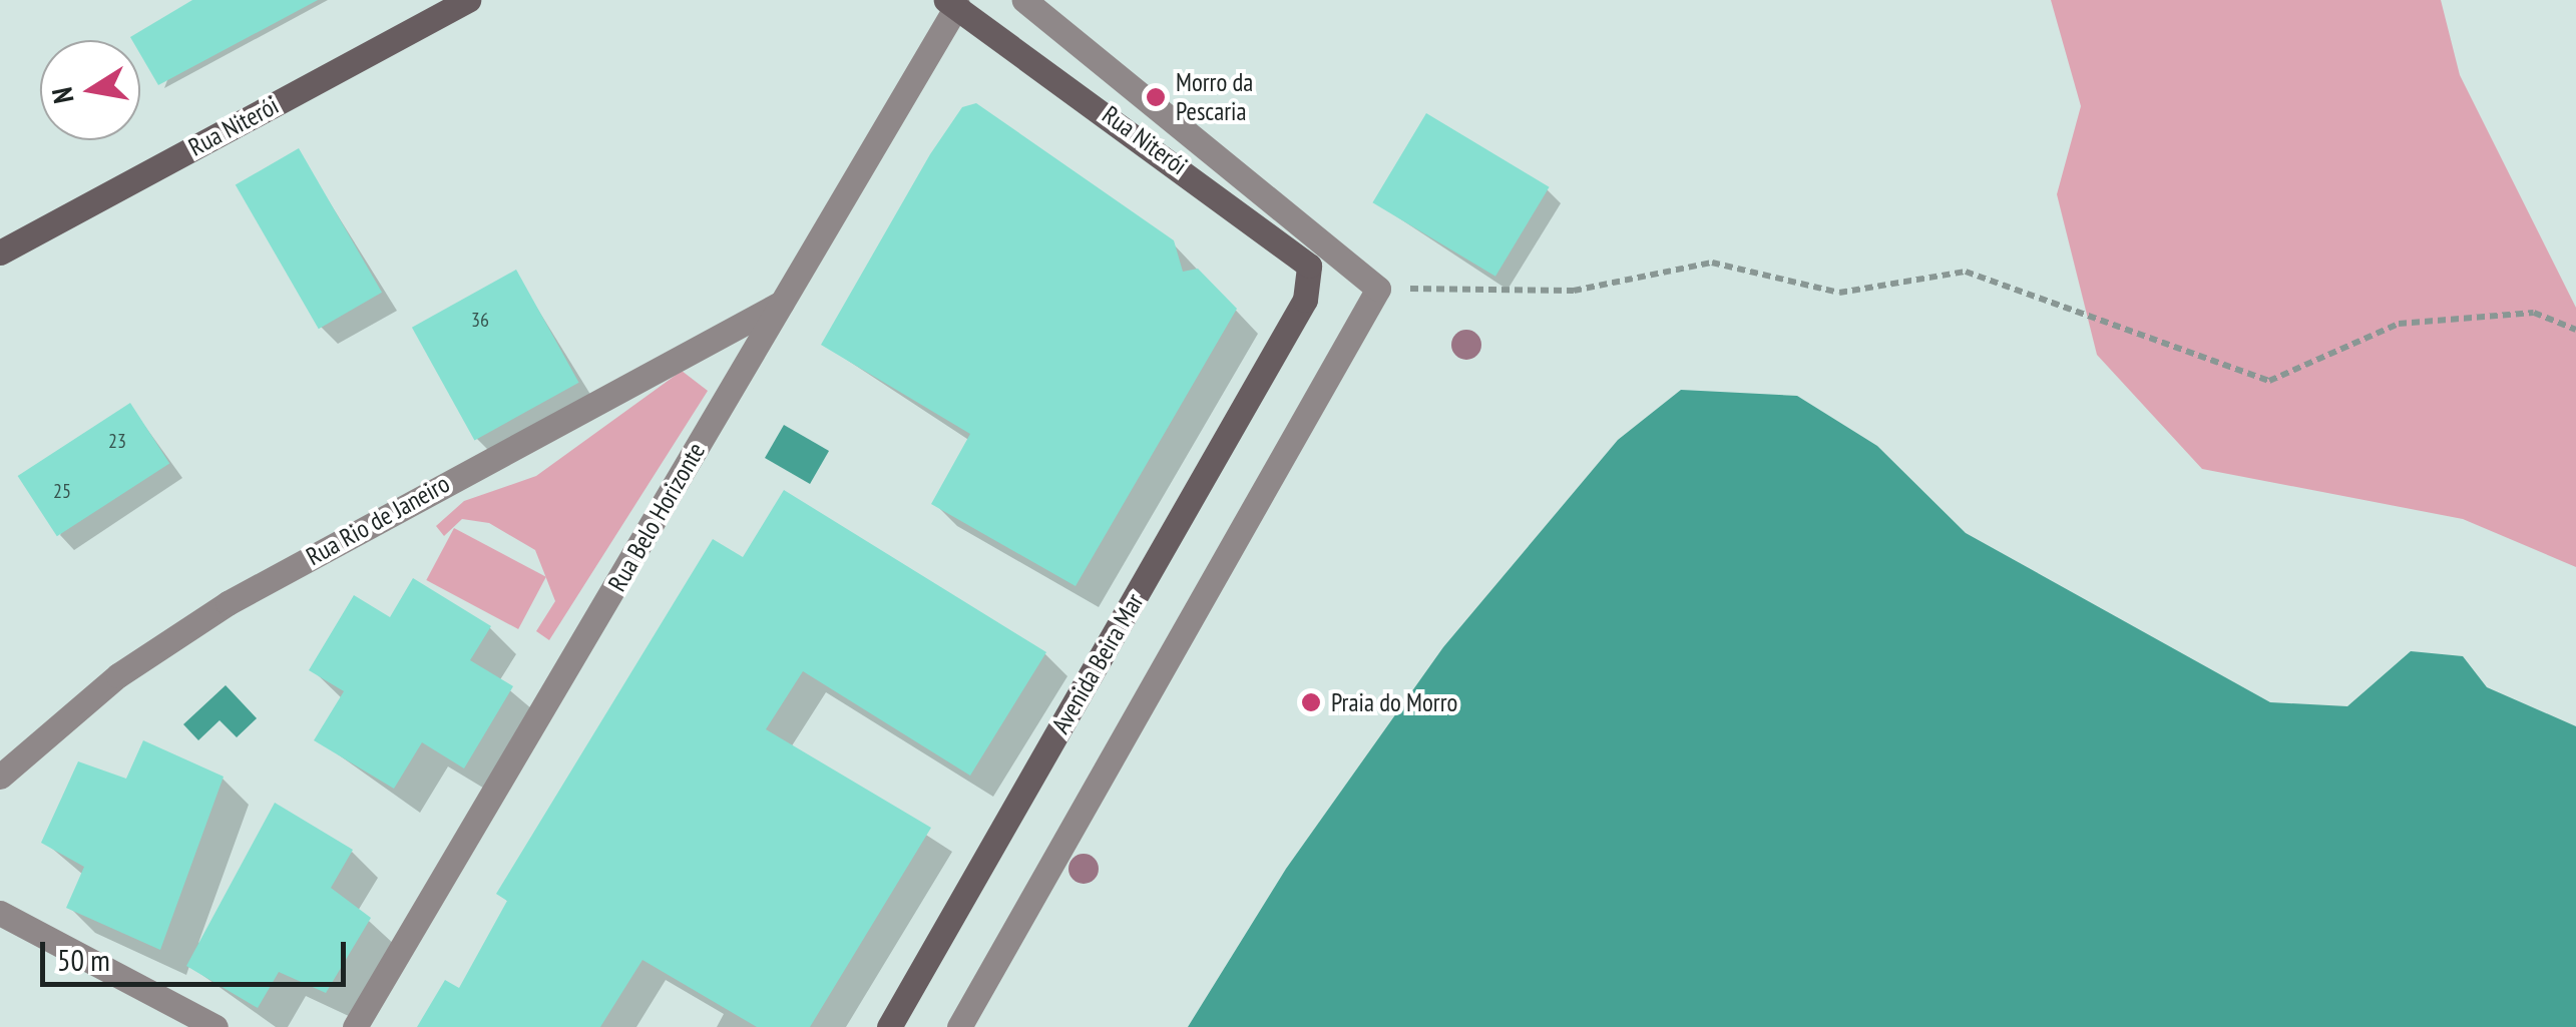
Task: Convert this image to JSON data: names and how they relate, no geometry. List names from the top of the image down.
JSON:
{
  "streets": {
    "street": [
      "Rua Niterói",
      "Rua Belo Horizonte",
      "Rua Rio de Janeiro",
      "Avenida Beira Mar"
    ]
  },
  "crossings": [
    ["Rua Niterói", "Rua Belo Horizonte"],
    ["Rua Niterói", "Avenida Beira Mar"],
    ["Rua Belo Horizonte", "Rua Rio de Janeiro"]
  ],
  "places": ["Morro da Pescaria", "Praia do Morro"],
  "house_numbers": ["36", "23", "25"],
  "scale_bar": "50 m",
  "north": "left"
}
